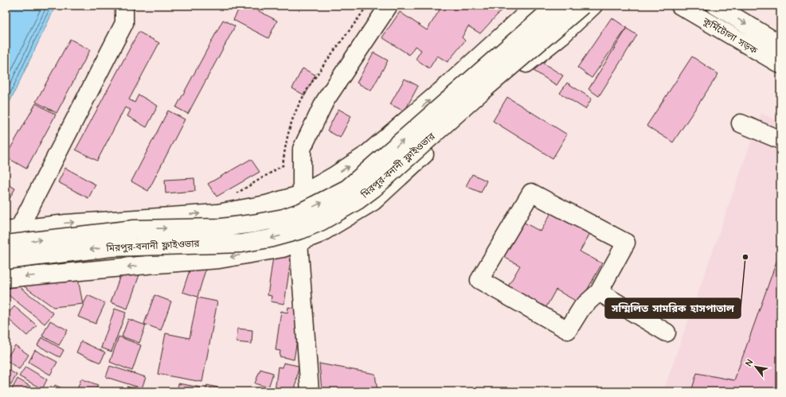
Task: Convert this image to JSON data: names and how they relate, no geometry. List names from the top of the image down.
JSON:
{
  "streets": {
    "main road": ["কুর্মিটোলা সড়ক", "মিরপুর-বনানী ফ্লাইওভার"]
  },
  "places": ["সম্মিলিত সামরিক হাসপাতাল"],
  "north": "top left"
}
